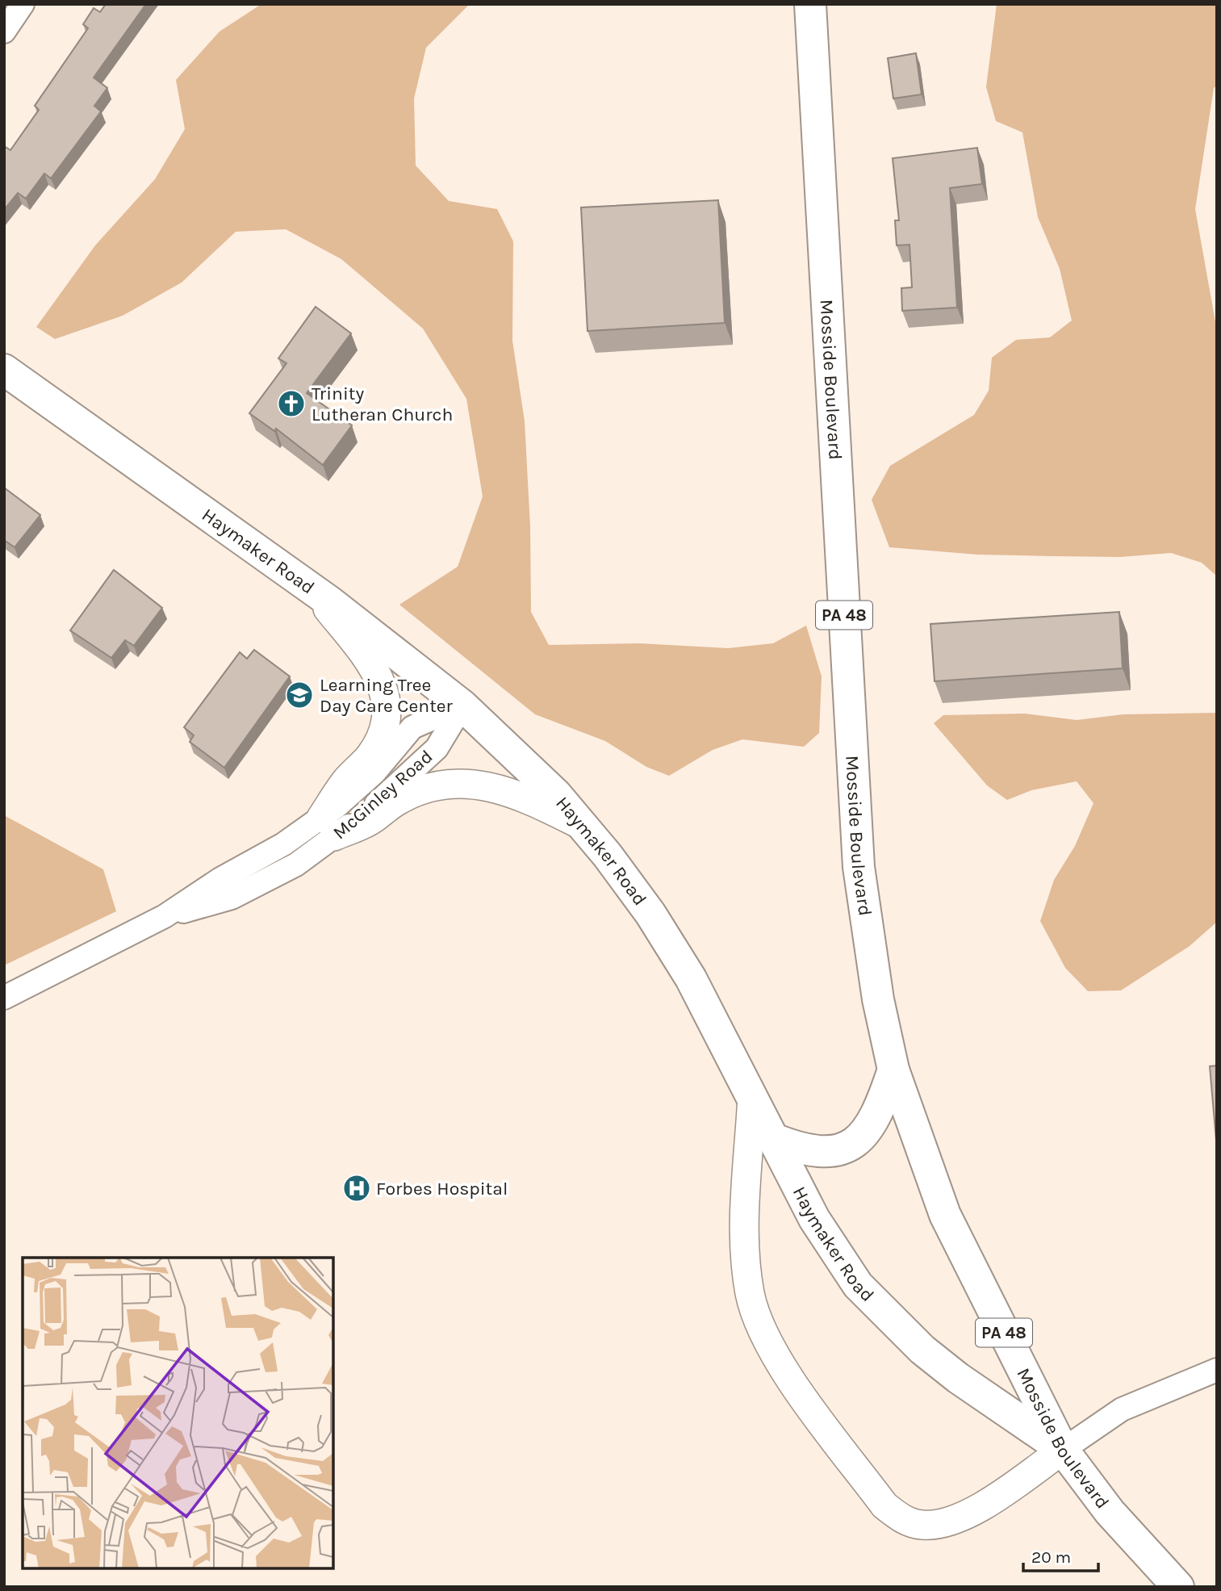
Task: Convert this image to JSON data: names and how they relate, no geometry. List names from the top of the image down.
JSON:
{
  "streets": {
    "main road": ["Mosside Boulevard", "Haymaker Road", "PA 48"],
    "street": ["McGinley Road"]
  },
  "crossings": [
    ["Mosside Boulevard", "Haymaker Road"],
    ["Haymaker Road", "McGinley Road"]
  ],
  "places": {
    "church": ["Trinity Lutheran Church"],
    "school or university": ["Learning Tree Day Care Center"],
    "hospital": ["Forbes Hospital"]
  },
  "scale_bar": "20 m"
}
